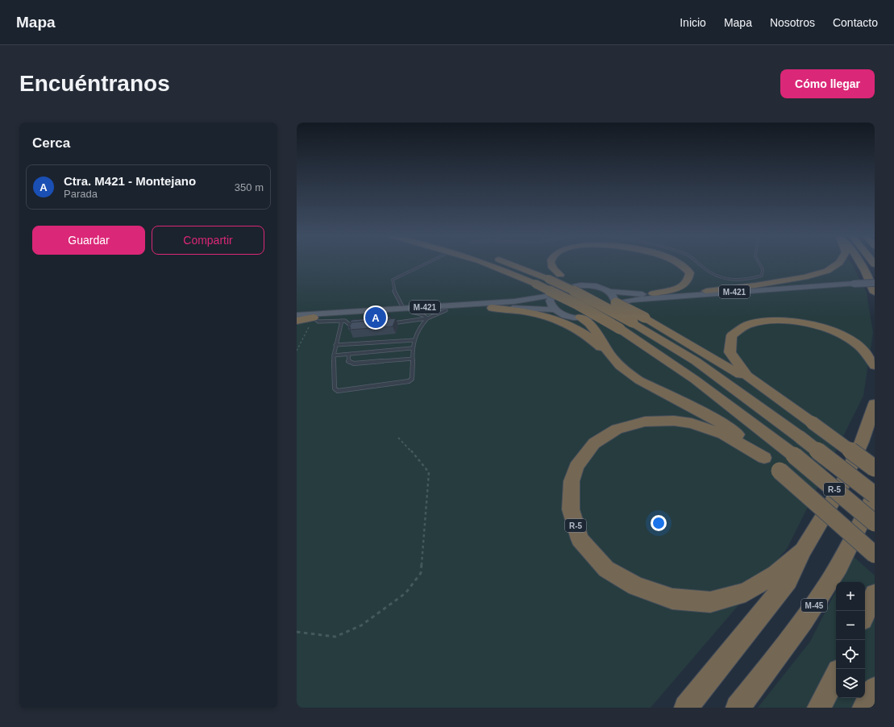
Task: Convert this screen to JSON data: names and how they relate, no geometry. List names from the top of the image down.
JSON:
{
  "streets": {
    "highway": ["R-5", "M-45"],
    "main road": ["M-421"]
  },
  "crossings": [
    ["M-421", "R-5"],
    ["R-5", "M-45"]
  ],
  "page": {
    "header": "Mapa",
    "nav": [
      "Inicio",
      "Mapa",
      "Nosotros",
      "Contacto"
    ],
    "buttons": [
      "Cómo llegar",
      ["Guardar", "Compartir"]
    ],
    "title": "Encuéntranos",
    "heading": "Cerca",
    "list": [
      {
        "mark": "A",
        "name": "Ctra. M421 - Montejano",
        "note": "Parada",
        "value": "350 m"
      }
    ],
    "pins": "A",
    "map_buttons": ["+", "−"]
  }
}
